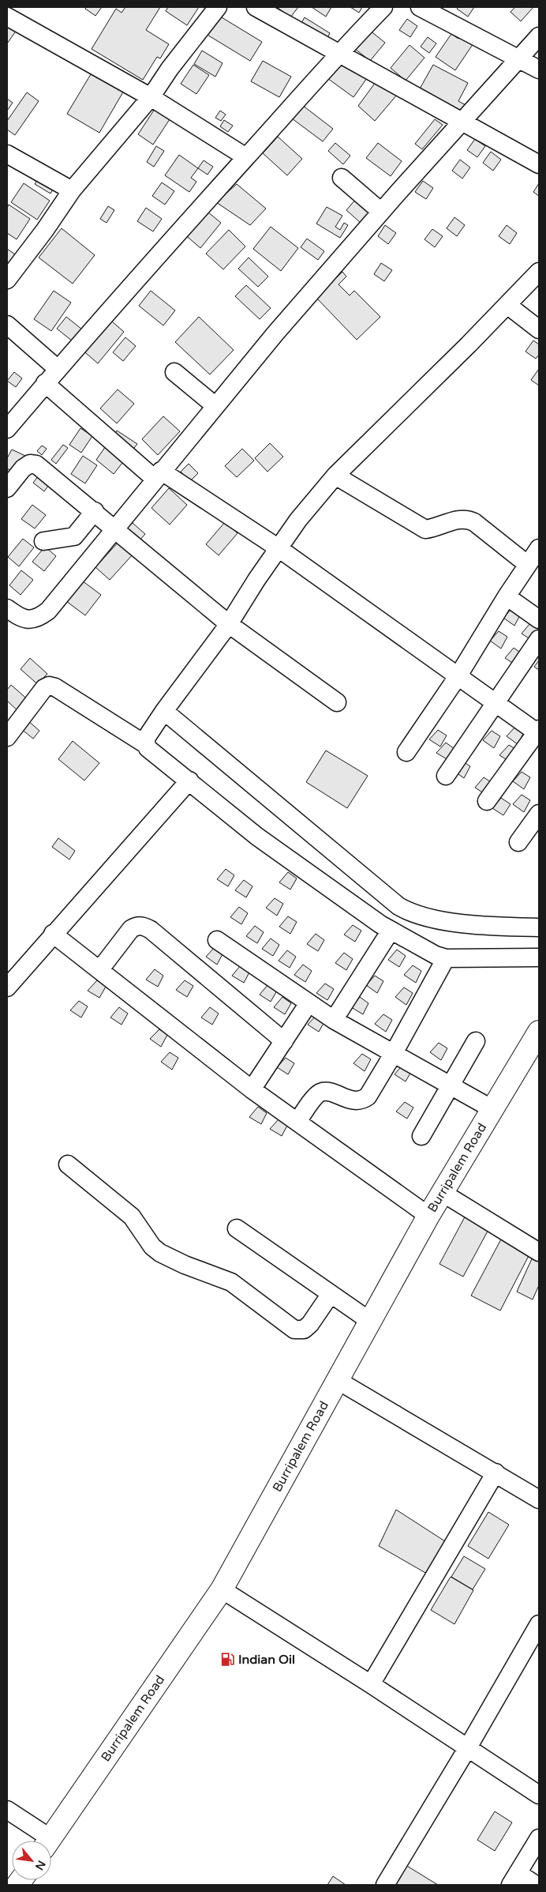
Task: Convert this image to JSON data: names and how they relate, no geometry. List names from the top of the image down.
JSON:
{
  "streets": {
    "main road": ["Burripalem Road"]
  },
  "places": {
    "fuel station": ["Indian Oil"]
  },
  "north": "bottom right"
}
